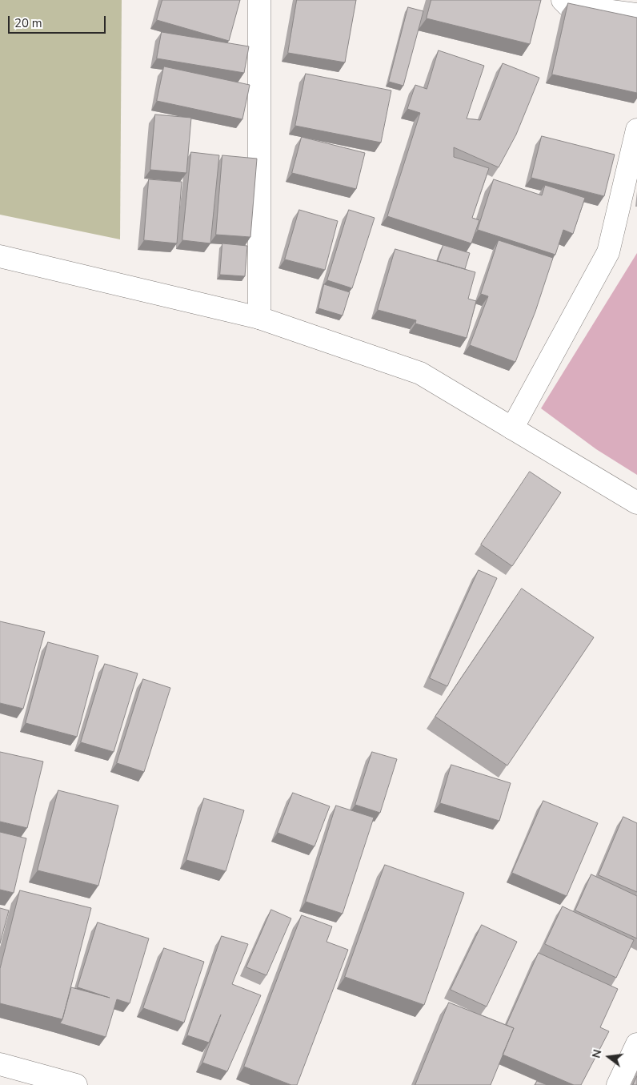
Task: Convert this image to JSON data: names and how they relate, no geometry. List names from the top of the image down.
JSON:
{
  "scale_bar": "20 m",
  "north": "left"
}
